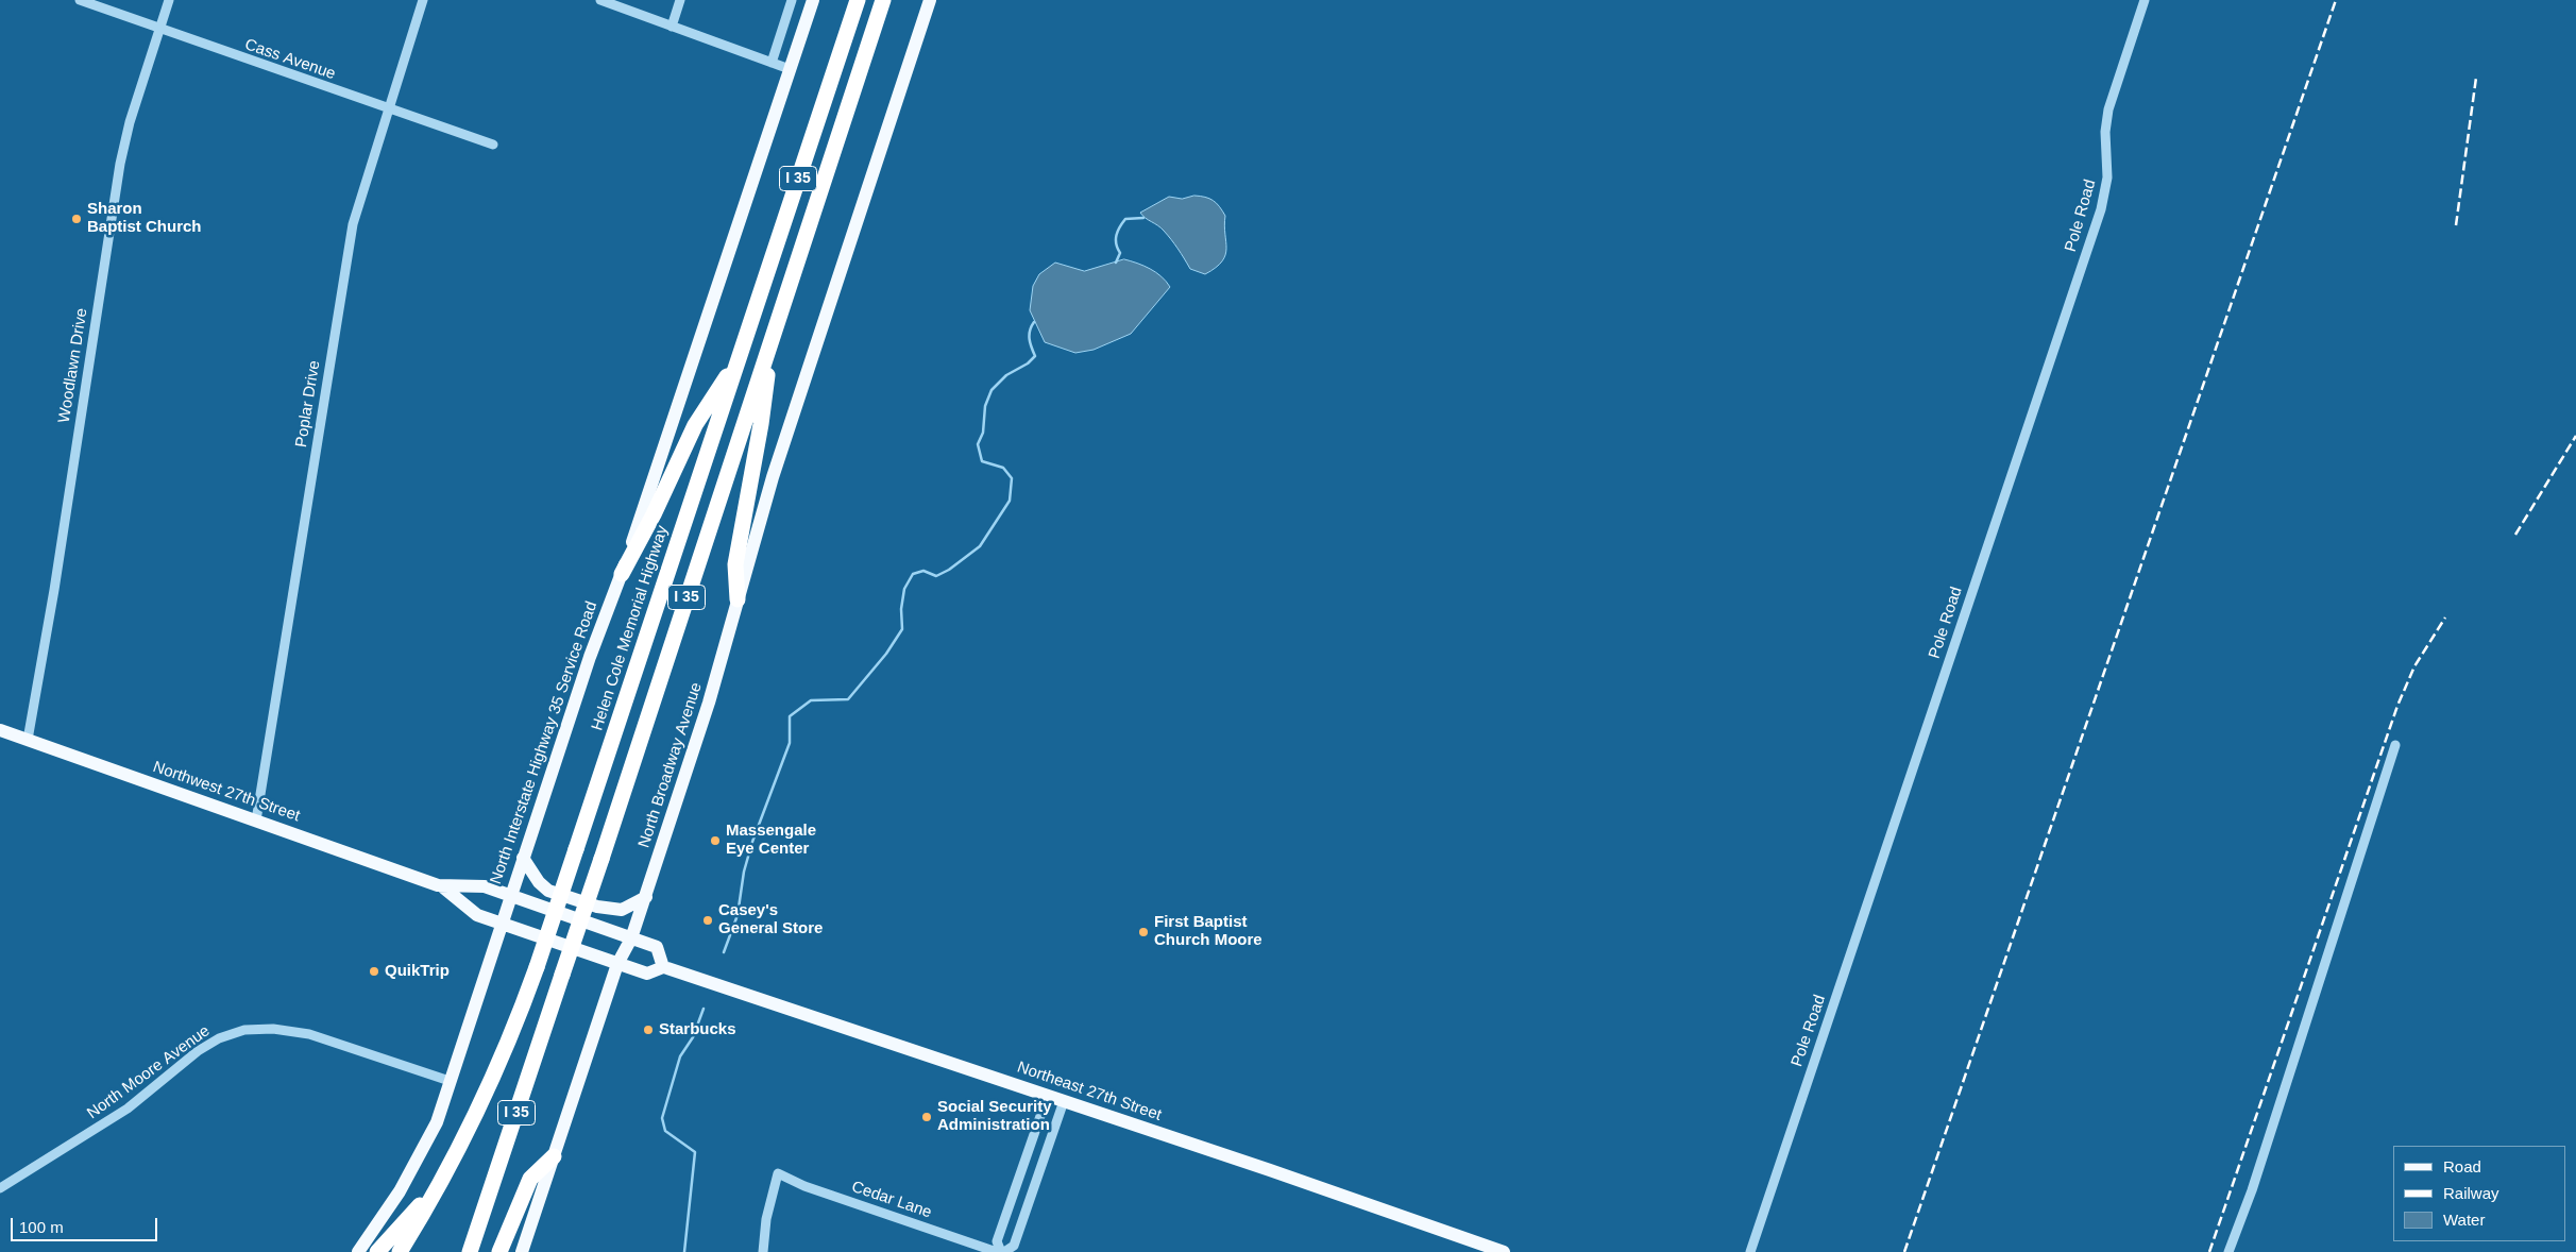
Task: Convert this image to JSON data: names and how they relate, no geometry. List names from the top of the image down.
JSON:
{
  "streets": {
    "highway": ["I 35", "Helen Cole Memorial Highway"],
    "main road": [
      "North Interstate Highway 35 Service Road",
      "North Broadway Avenue",
      "Northwest 27th Street",
      "Northeast 27th Street"
    ],
    "street": [
      "Cass Avenue",
      "Pole Road",
      "Woodlawn Drive",
      "Poplar Drive",
      "North Moore Avenue",
      "Cedar Lane"
    ]
  },
  "crossings": [
    ["Cass Avenue", "Woodlawn Drive"],
    ["Cass Avenue", "Poplar Drive"],
    ["Woodlawn Drive", "Northwest 27th Street"],
    ["Poplar Drive", "Northwest 27th Street"],
    ["North Interstate Highway 35 Service Road", "Northwest 27th Street"],
    ["North Interstate Highway 35 Service Road", "North Moore Avenue"],
    ["North Broadway Avenue", "Northwest 27th Street"],
    ["North Broadway Avenue", "Northeast 27th Street"],
    ["Northwest 27th Street", "Northeast 27th Street"]
  ],
  "places": [
    "Sharon Baptist Church",
    "Massengale Eye Center",
    "Casey's General Store",
    "First Baptist Church Moore",
    "QuikTrip",
    "Starbucks",
    "Social Security Administration"
  ],
  "legend": ["Road", "Railway", "Water"],
  "scale_bar": "100 m"
}
